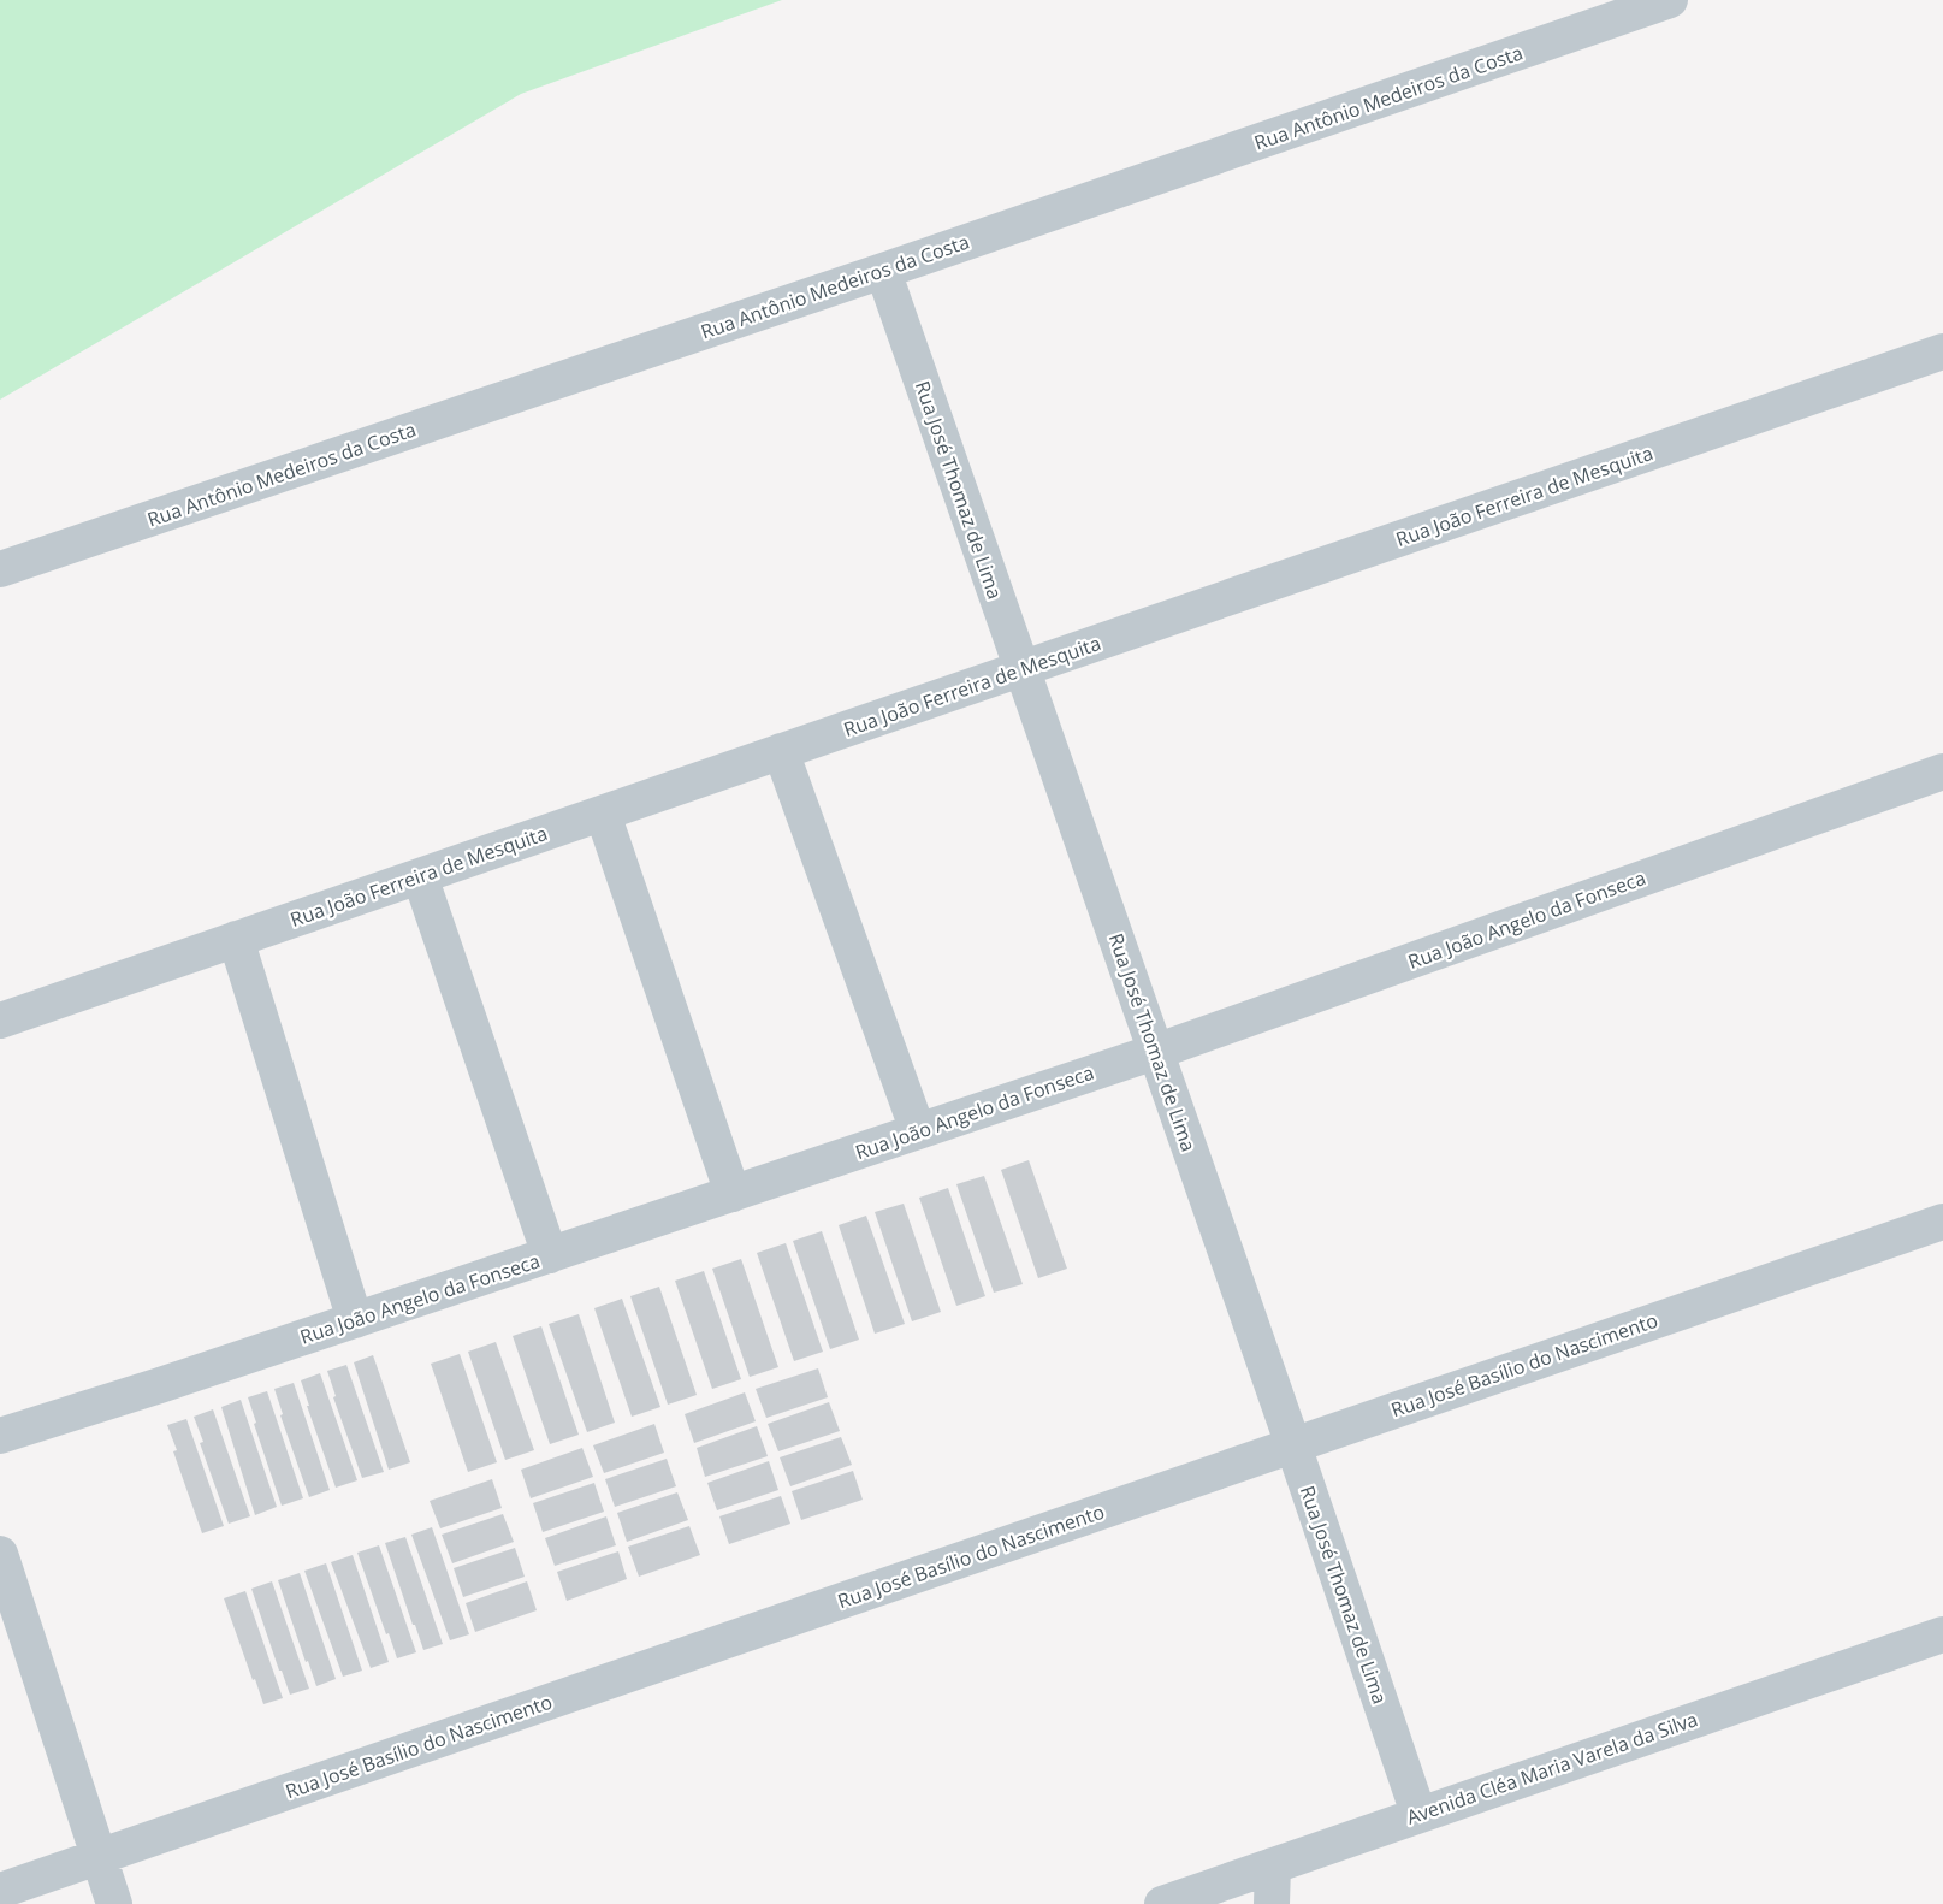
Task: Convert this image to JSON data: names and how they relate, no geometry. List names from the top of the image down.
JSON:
{
  "streets": {
    "street": [
      "Rua Antônio Medeiros da Costa",
      "Rua José Thomaz de Lima",
      "Rua João Ferreira de Mesquita",
      "Rua João Angelo da Fonseca",
      "Rua José Basílio do Nascimento",
      "Avenida Cléa Maria Varela da Silva"
    ]
  },
  "crossings": [
    ["Rua Antônio Medeiros da Costa", "Rua José Thomaz de Lima"],
    ["Rua José Thomaz de Lima", "Rua João Ferreira de Mesquita"],
    ["Rua José Thomaz de Lima", "Rua João Angelo da Fonseca"],
    ["Rua José Thomaz de Lima", "Rua José Basílio do Nascimento"],
    ["Rua José Thomaz de Lima", "Avenida Cléa Maria Varela da Silva"]
  ]
}
